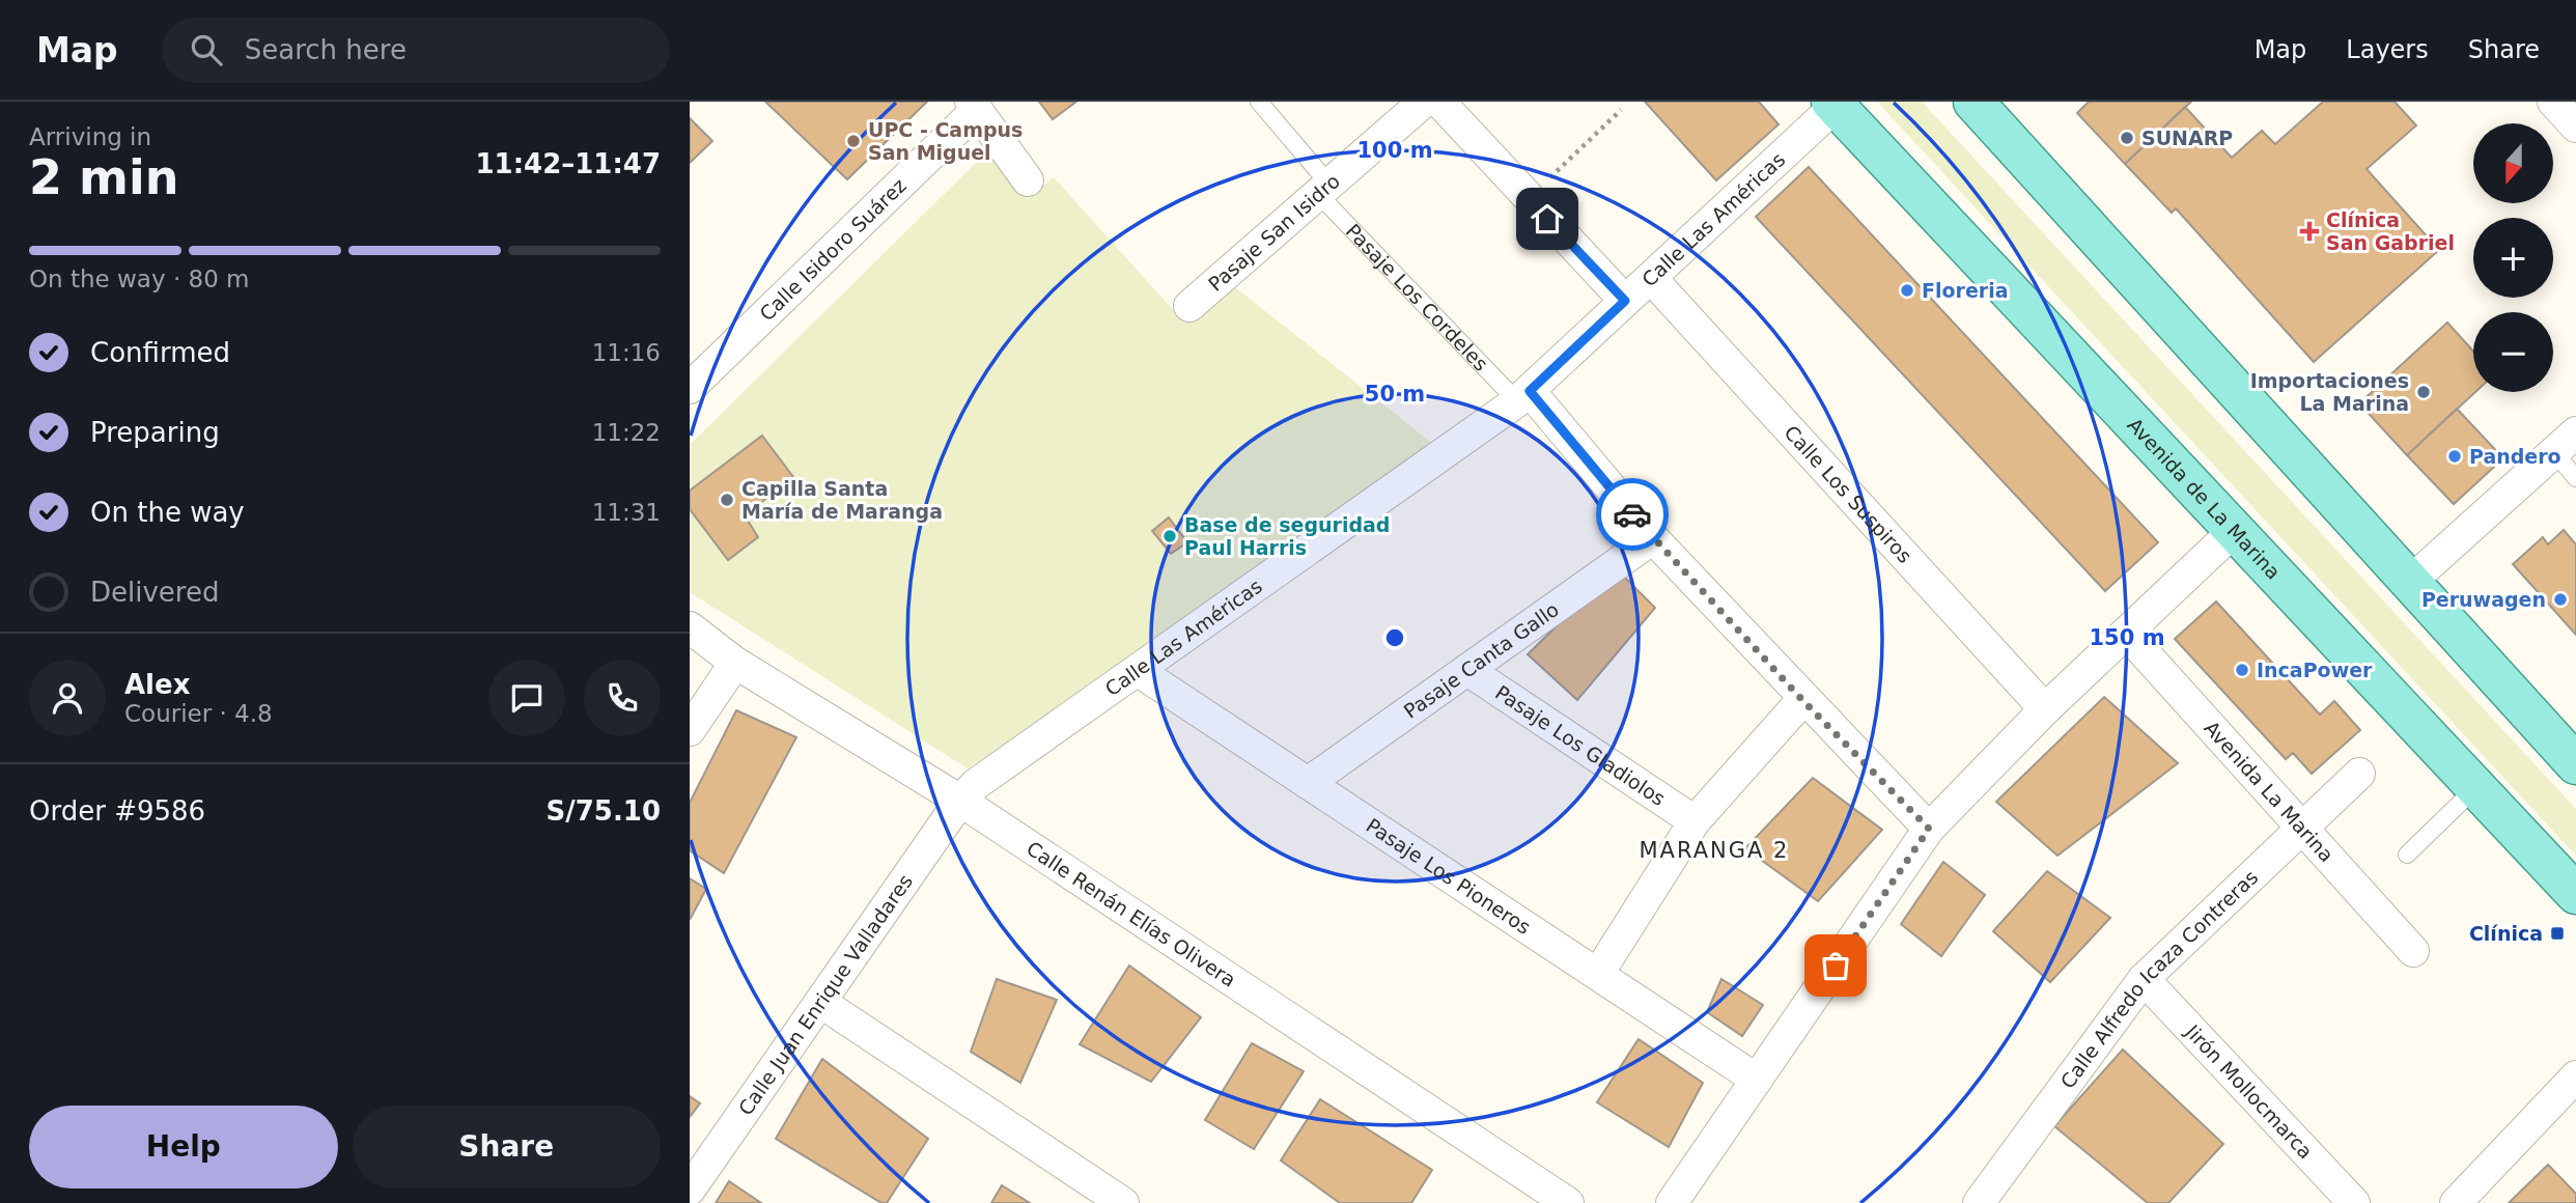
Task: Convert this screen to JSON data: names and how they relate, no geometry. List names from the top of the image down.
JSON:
{
  "streets": {
    "main road": ["Avenida de La Marina"],
    "street": [
      "Calle Las Américas",
      "Pasaje San Isidro",
      "Calle Isidoro Suárez",
      "Pasaje Los Cordeles",
      "Calle Los Suspiros",
      "Pasaje Canta Gallo",
      "Pasaje Los Gladiolos",
      "Avenida La Marina",
      "Pasaje Los Pioneros",
      "Calle Renán Elías Olivera",
      "Calle Alfredo Icaza Contreras",
      "Calle Juan Enrique Valladares",
      "Jirón Mollocmarca"
    ]
  },
  "crossings": [
    ["Calle Las Américas", "Pasaje Los Cordeles"],
    ["Calle Las Américas", "Calle Los Suspiros"],
    ["Calle Las Américas", "Avenida de La Marina"],
    ["Calle Las Américas", "Pasaje Los Pioneros"],
    ["Calle Las Américas", "Calle Renán Elías Olivera"],
    ["Calle Las Américas", "Calle Juan Enrique Valladares"],
    ["Pasaje San Isidro", "Pasaje Los Cordeles"],
    ["Pasaje Los Cordeles", "Pasaje Canta Gallo"],
    ["Pasaje Canta Gallo", "Pasaje Los Gladiolos"],
    ["Pasaje Canta Gallo", "Pasaje Los Pioneros"],
    ["Avenida La Marina", "Calle Alfredo Icaza Contreras"],
    ["Calle Renán Elías Olivera", "Calle Juan Enrique Valladares"],
    ["Calle Alfredo Icaza Contreras", "Jirón Mollocmarca"]
  ],
  "districts": ["MARANGA 2"],
  "places": {
    "other": [
      "SUNARP",
      "UPC - Campus San Miguel",
      "Floreria",
      "Importaciones La Marina",
      "Pandero",
      "Capilla Santa María de Maranga",
      "Base de seguridad Paul Harris",
      "Peruwagen",
      "IncaPower"
    ],
    "health": ["Clínica San Gabriel"],
    "transit": ["Clínica"]
  },
  "north": "bottom",
  "page": {
    "header": "Map",
    "search": "Search here",
    "nav": ["Map", "Layers", "Share"],
    "heading": ["2 min", "Arriving in", "11:42–11:47"],
    "panel": [
      "Alex",
      "Courier · 4.8",
      "Order #9586",
      "S/75.10"
    ],
    "map_buttons": ["+", "−"],
    "bar": "On the way · 80 m",
    "list": [
      ["Confirmed", "11:16"],
      ["Preparing", "11:22"],
      ["On the way", "11:31"],
      "Delivered"
    ],
    "buttons": ["Help", "Share"]
  },
  "rings": ["100 m", "50 m", "150 m"]
}
